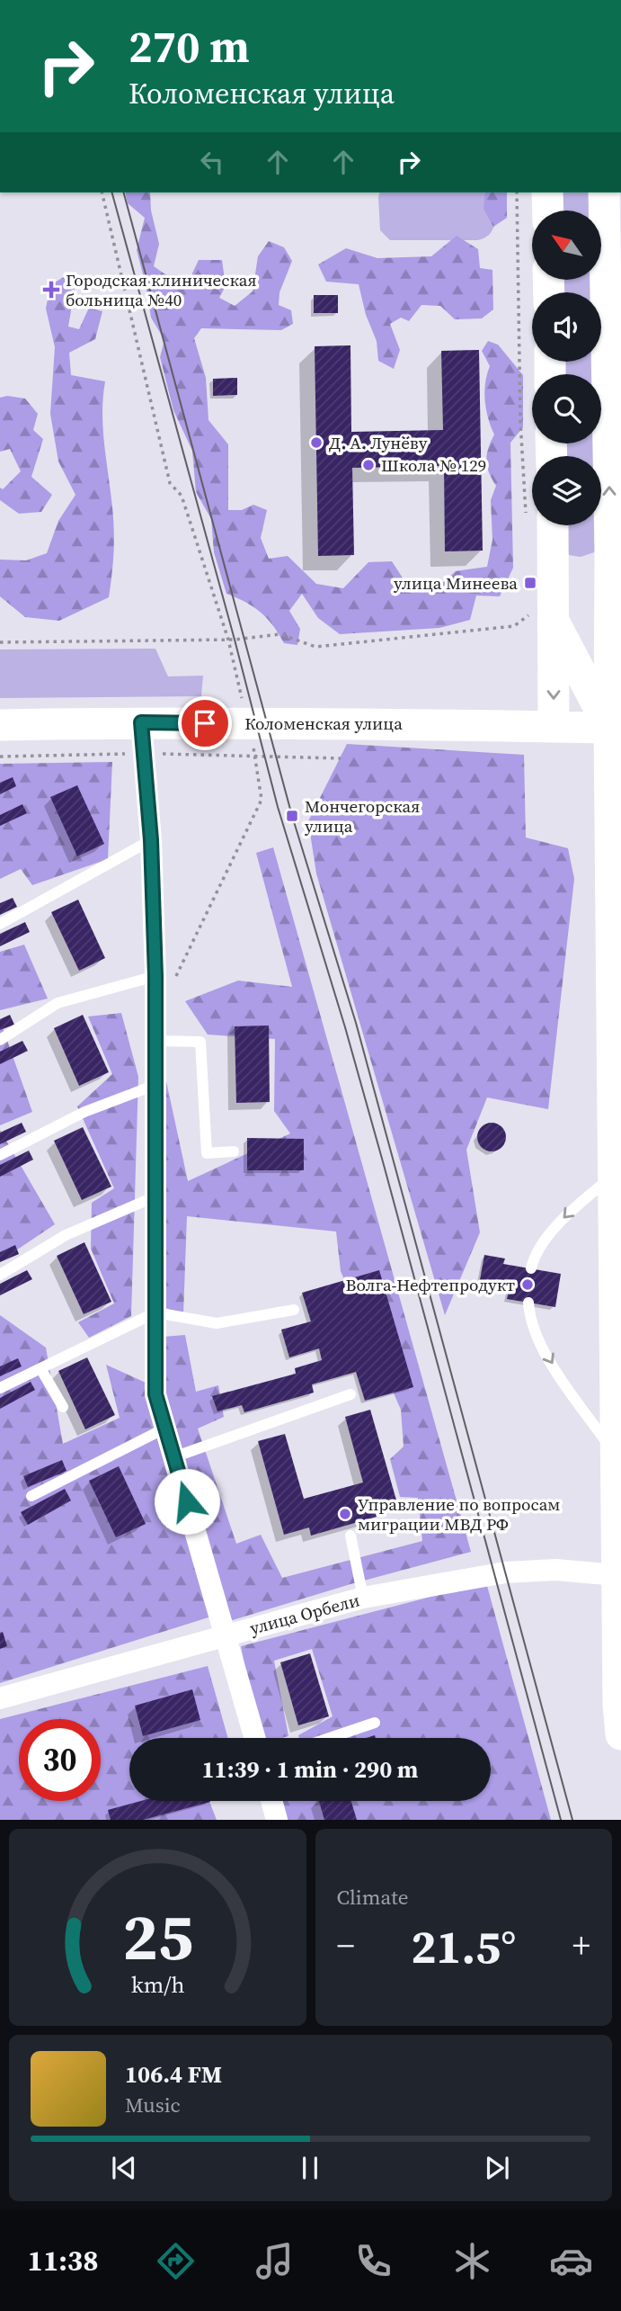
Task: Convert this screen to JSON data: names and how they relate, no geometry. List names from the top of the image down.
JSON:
{
  "streets": {
    "main road": ["Коломенская улица"],
    "street": ["улица Орбели"]
  },
  "places": {
    "health": ["Городская клиническая больница №40"],
    "other": [
      "Д. А. Лунёву",
      "Школа № 129",
      "Волга-Нефтепродукт",
      "Управление по вопросам миграции МВД РФ"
    ],
    "transit": ["улица Минеева", "Мончегорская улица"]
  },
  "north": "top left",
  "page": {
    "turn": ["270 m", "Коломенская улица"],
    "limit": "30",
    "trip": "11:39 · 1 min · 290 m",
    "tile": "Climate",
    "heat": ["−", "21.5°", "+"],
    "song": ["106.4 FM", "Music"],
    "tabs": "11:38",
    "gauge": ["25", "km/h"]
  }
}
